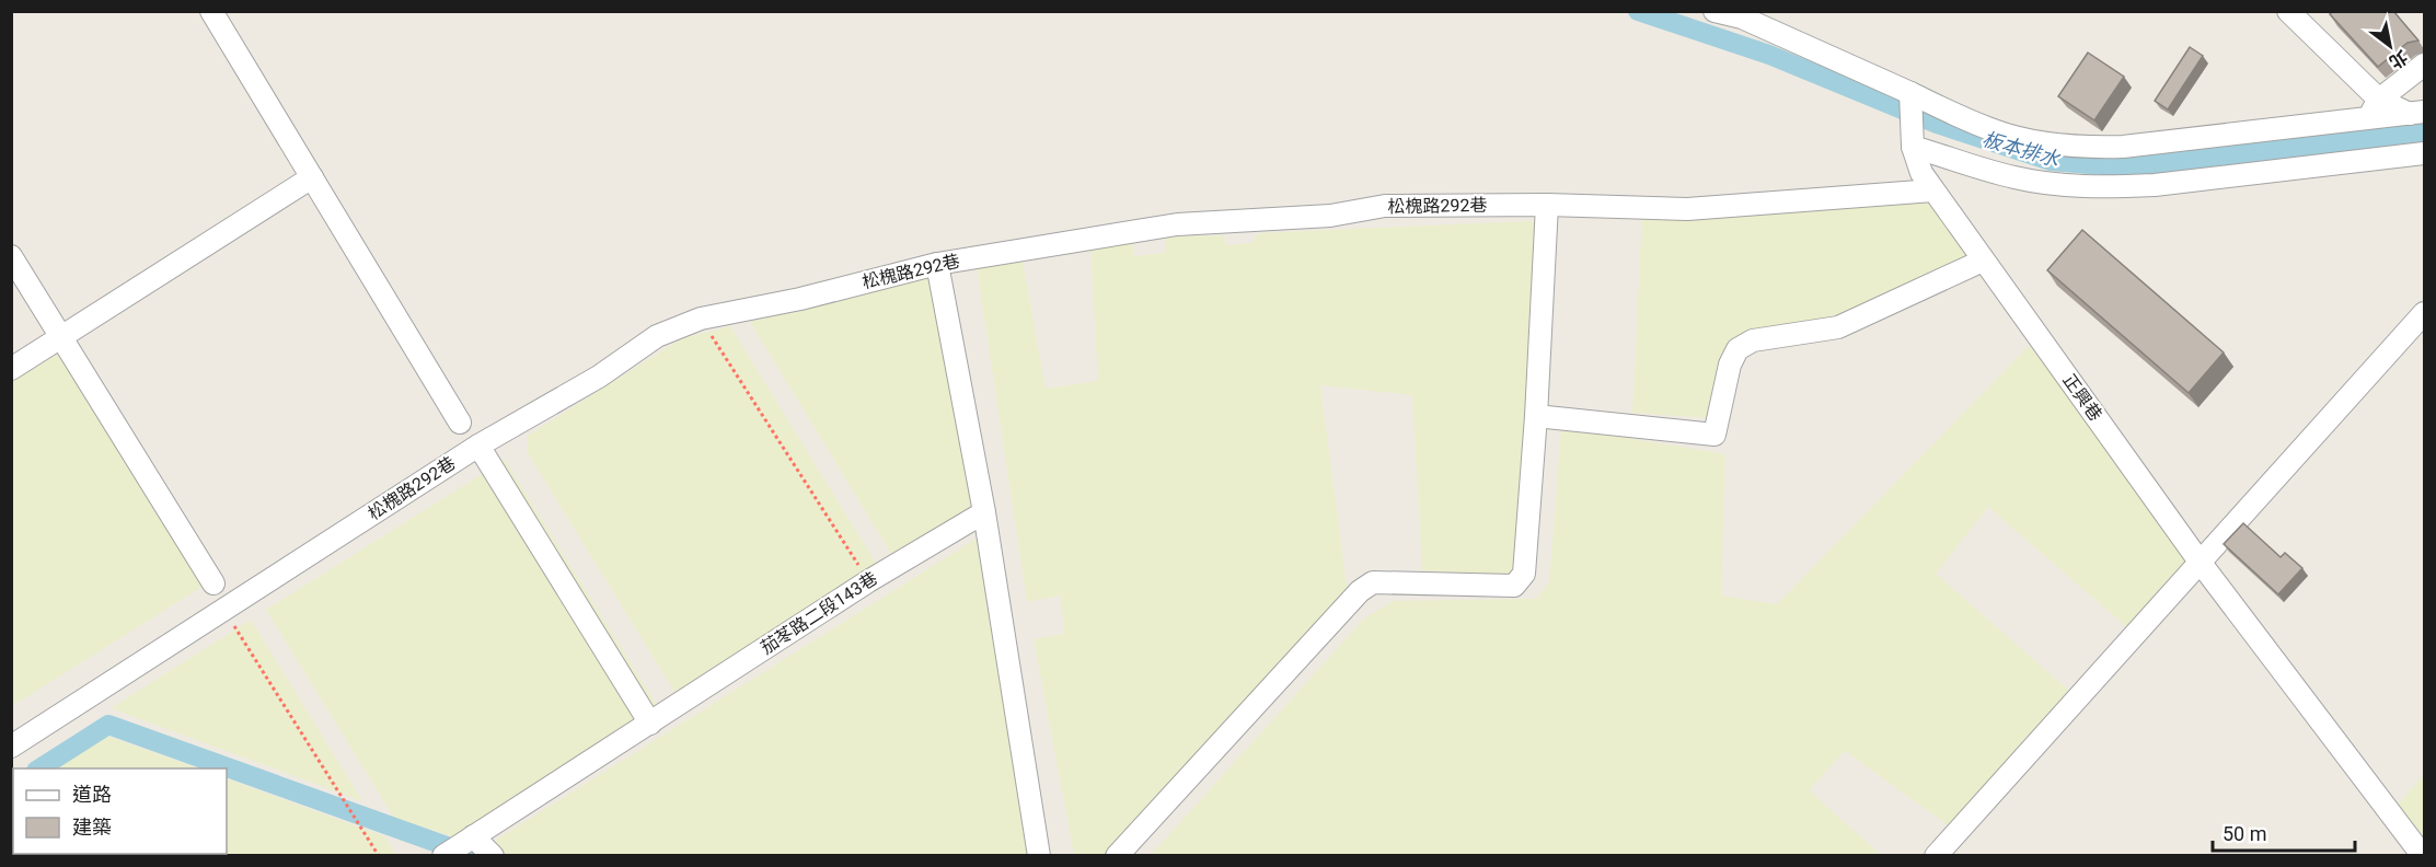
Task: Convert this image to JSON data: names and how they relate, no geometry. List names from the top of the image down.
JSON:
{
  "streets": {
    "lane": ["松槐路292巷", "正興巷", "茄苳路二段143巷"]
  },
  "crossings": [
    ["松槐路292巷", "正興巷"]
  ],
  "water": ["板本排水"],
  "legend": ["道路", "建築"],
  "scale_bar": "50 m",
  "north": "bottom right"
}
